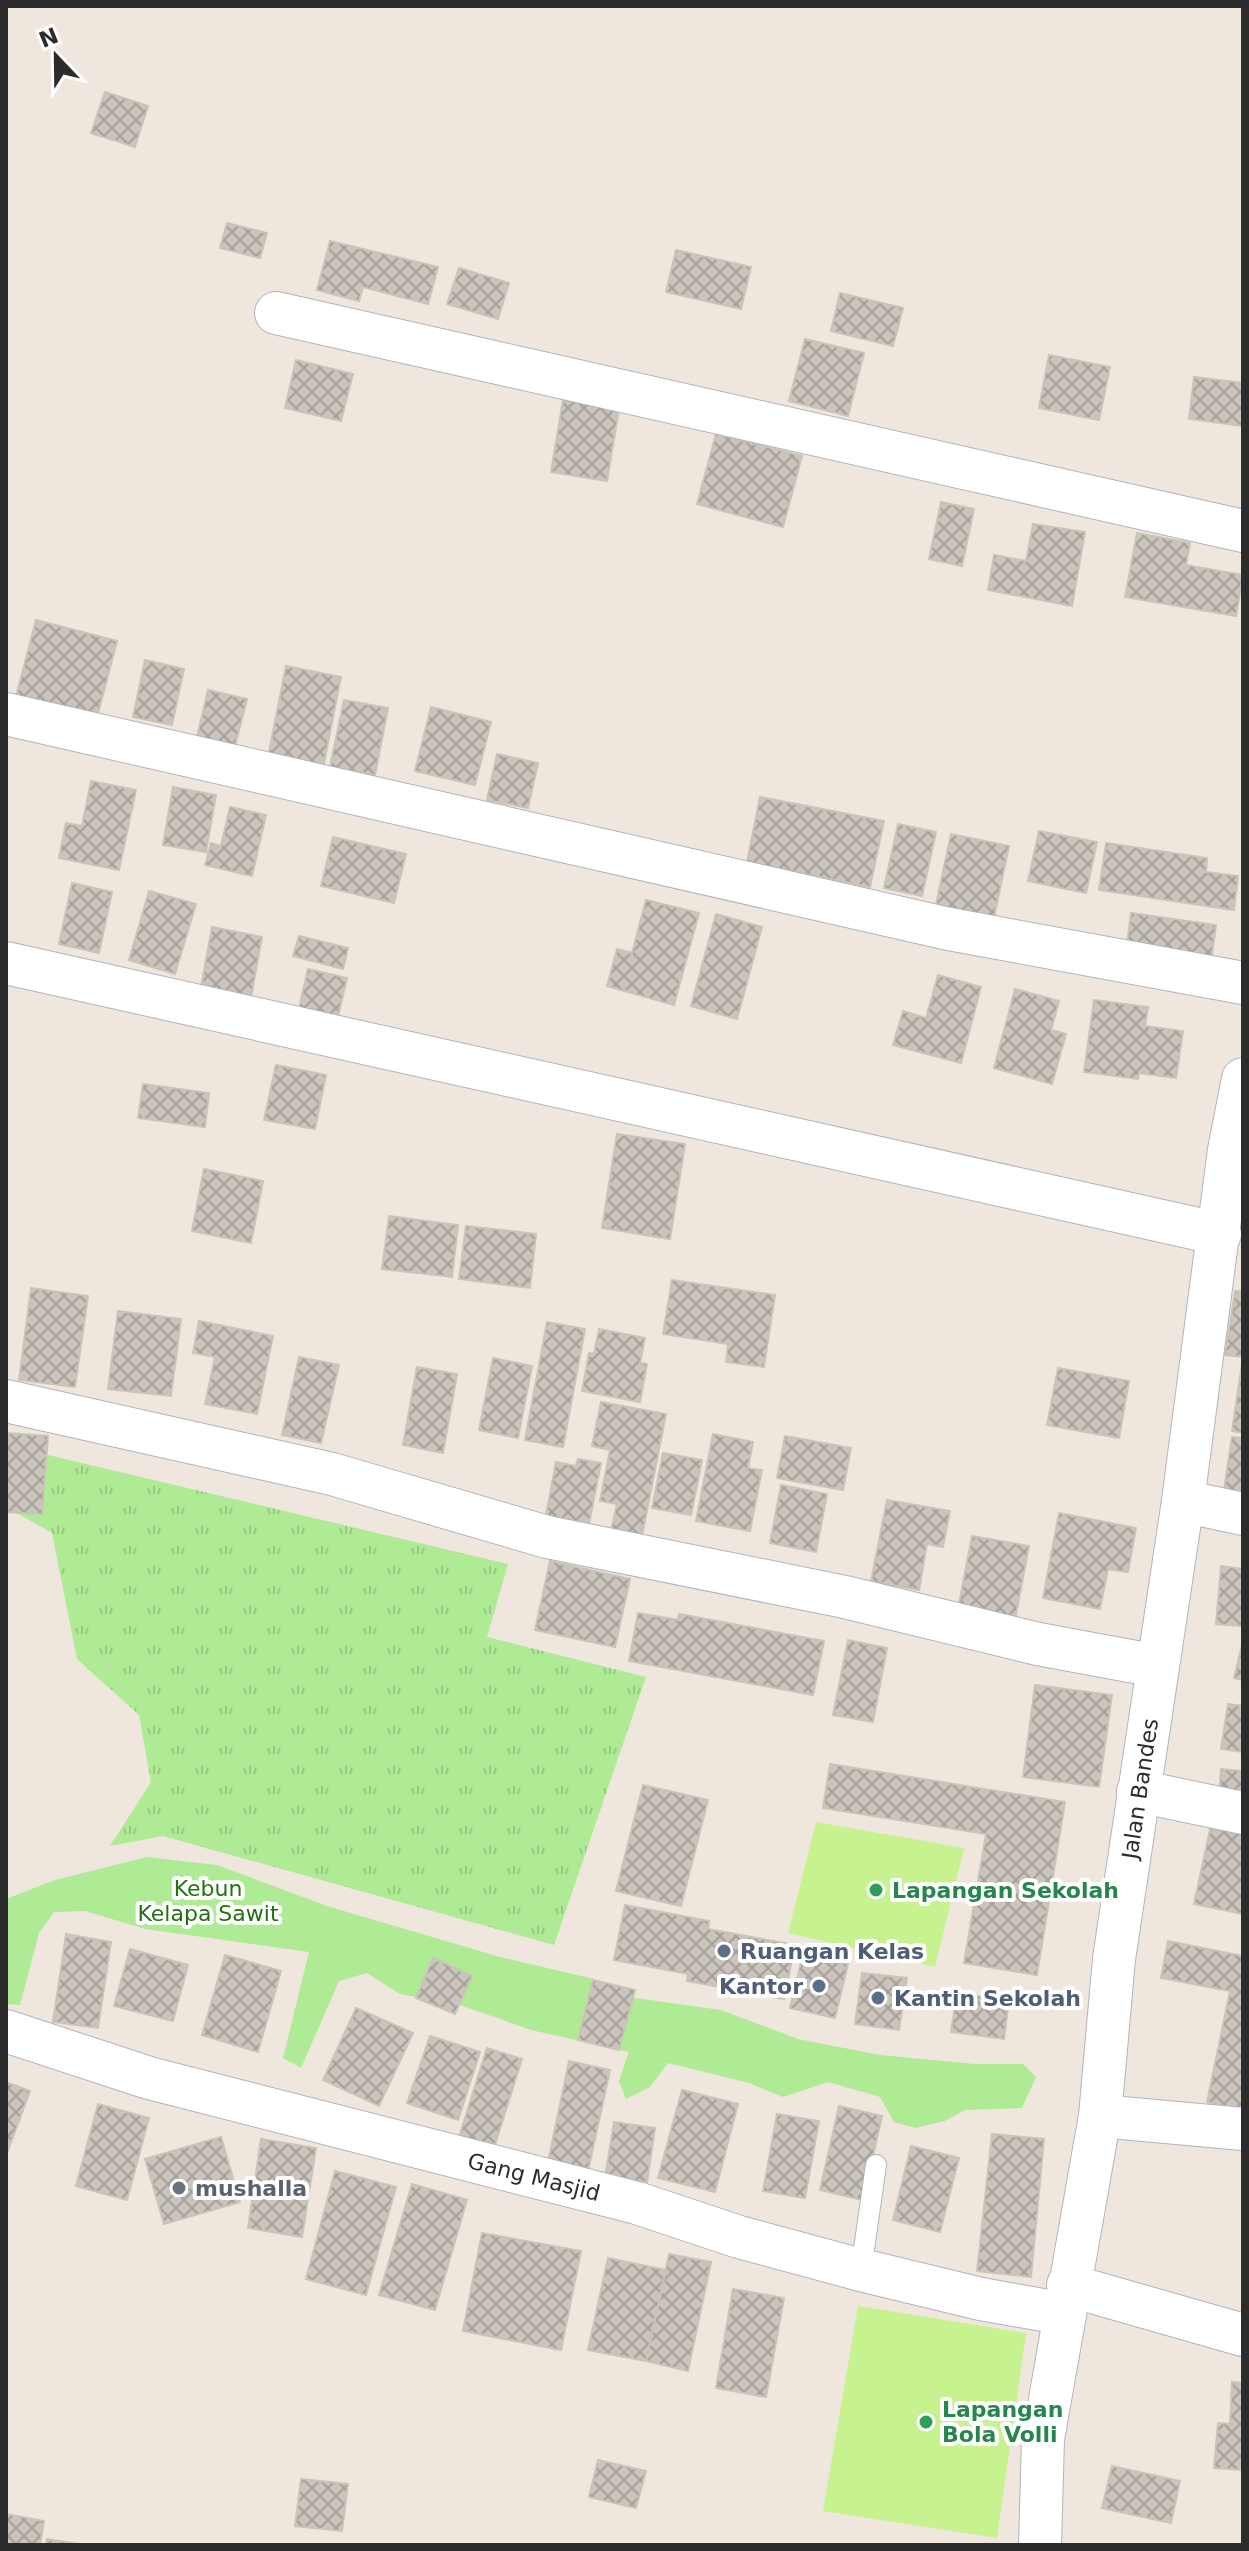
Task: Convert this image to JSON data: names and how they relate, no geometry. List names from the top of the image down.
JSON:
{
  "streets": {
    "street": ["Jalan Bandes", "Gang Masjid"]
  },
  "crossings": [
    ["Jalan Bandes", "Gang Masjid"]
  ],
  "parks": ["Kebun Kelapa Sawit"],
  "places": [
    "Lapangan Sekolah",
    "Ruangan Kelas",
    "Kantor",
    "Kantin Sekolah",
    "mushalla",
    "Lapangan Bola Volli"
  ],
  "north": "top"
}
